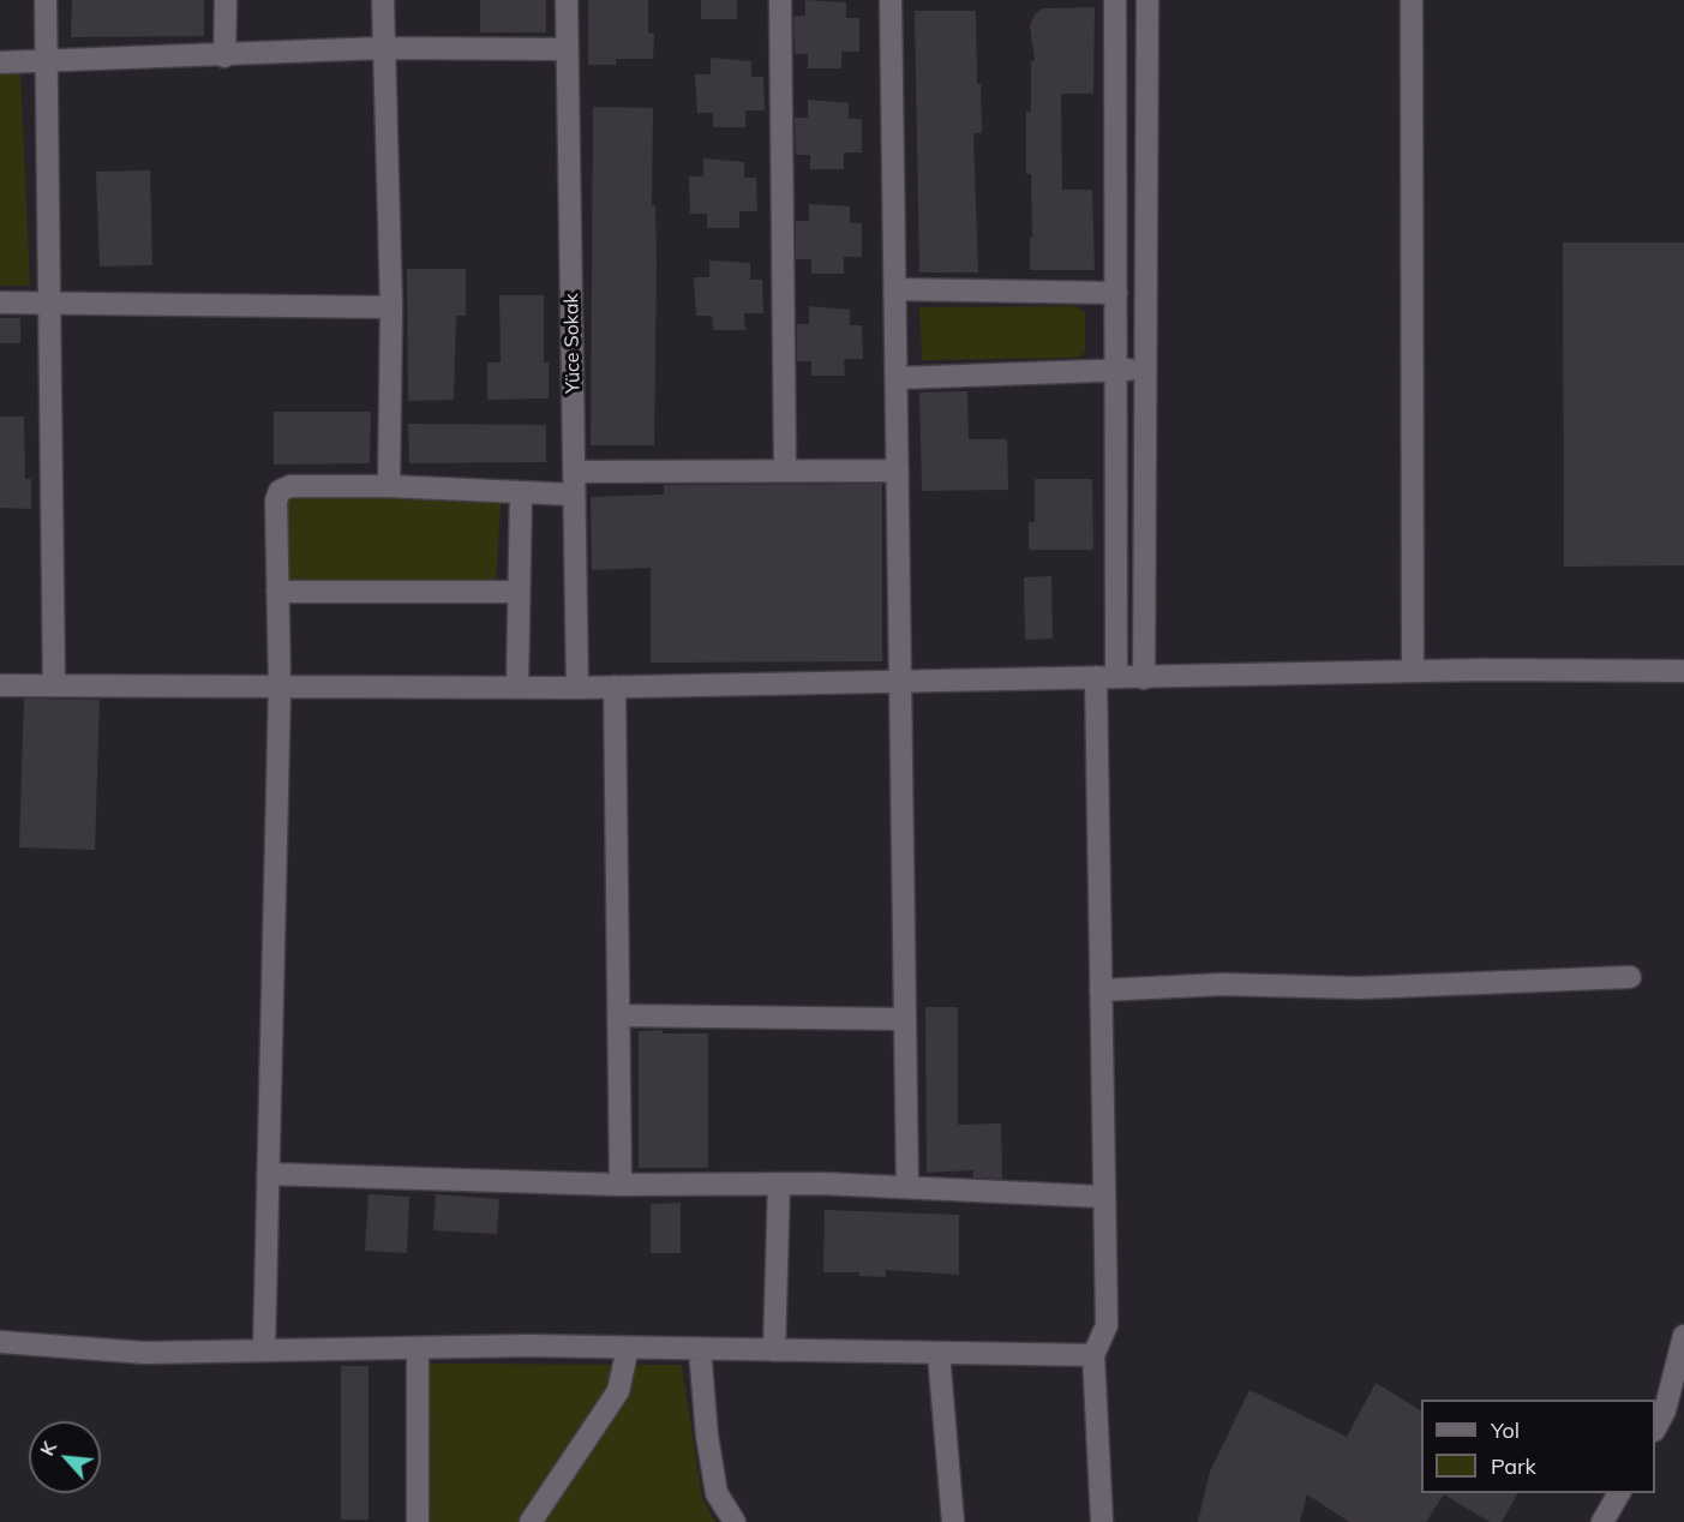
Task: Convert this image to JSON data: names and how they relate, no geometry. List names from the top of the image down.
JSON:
{
  "streets": {
    "street": ["Yüce Sokak"]
  },
  "legend": ["Yol", "Park"],
  "north": "top left"
}
